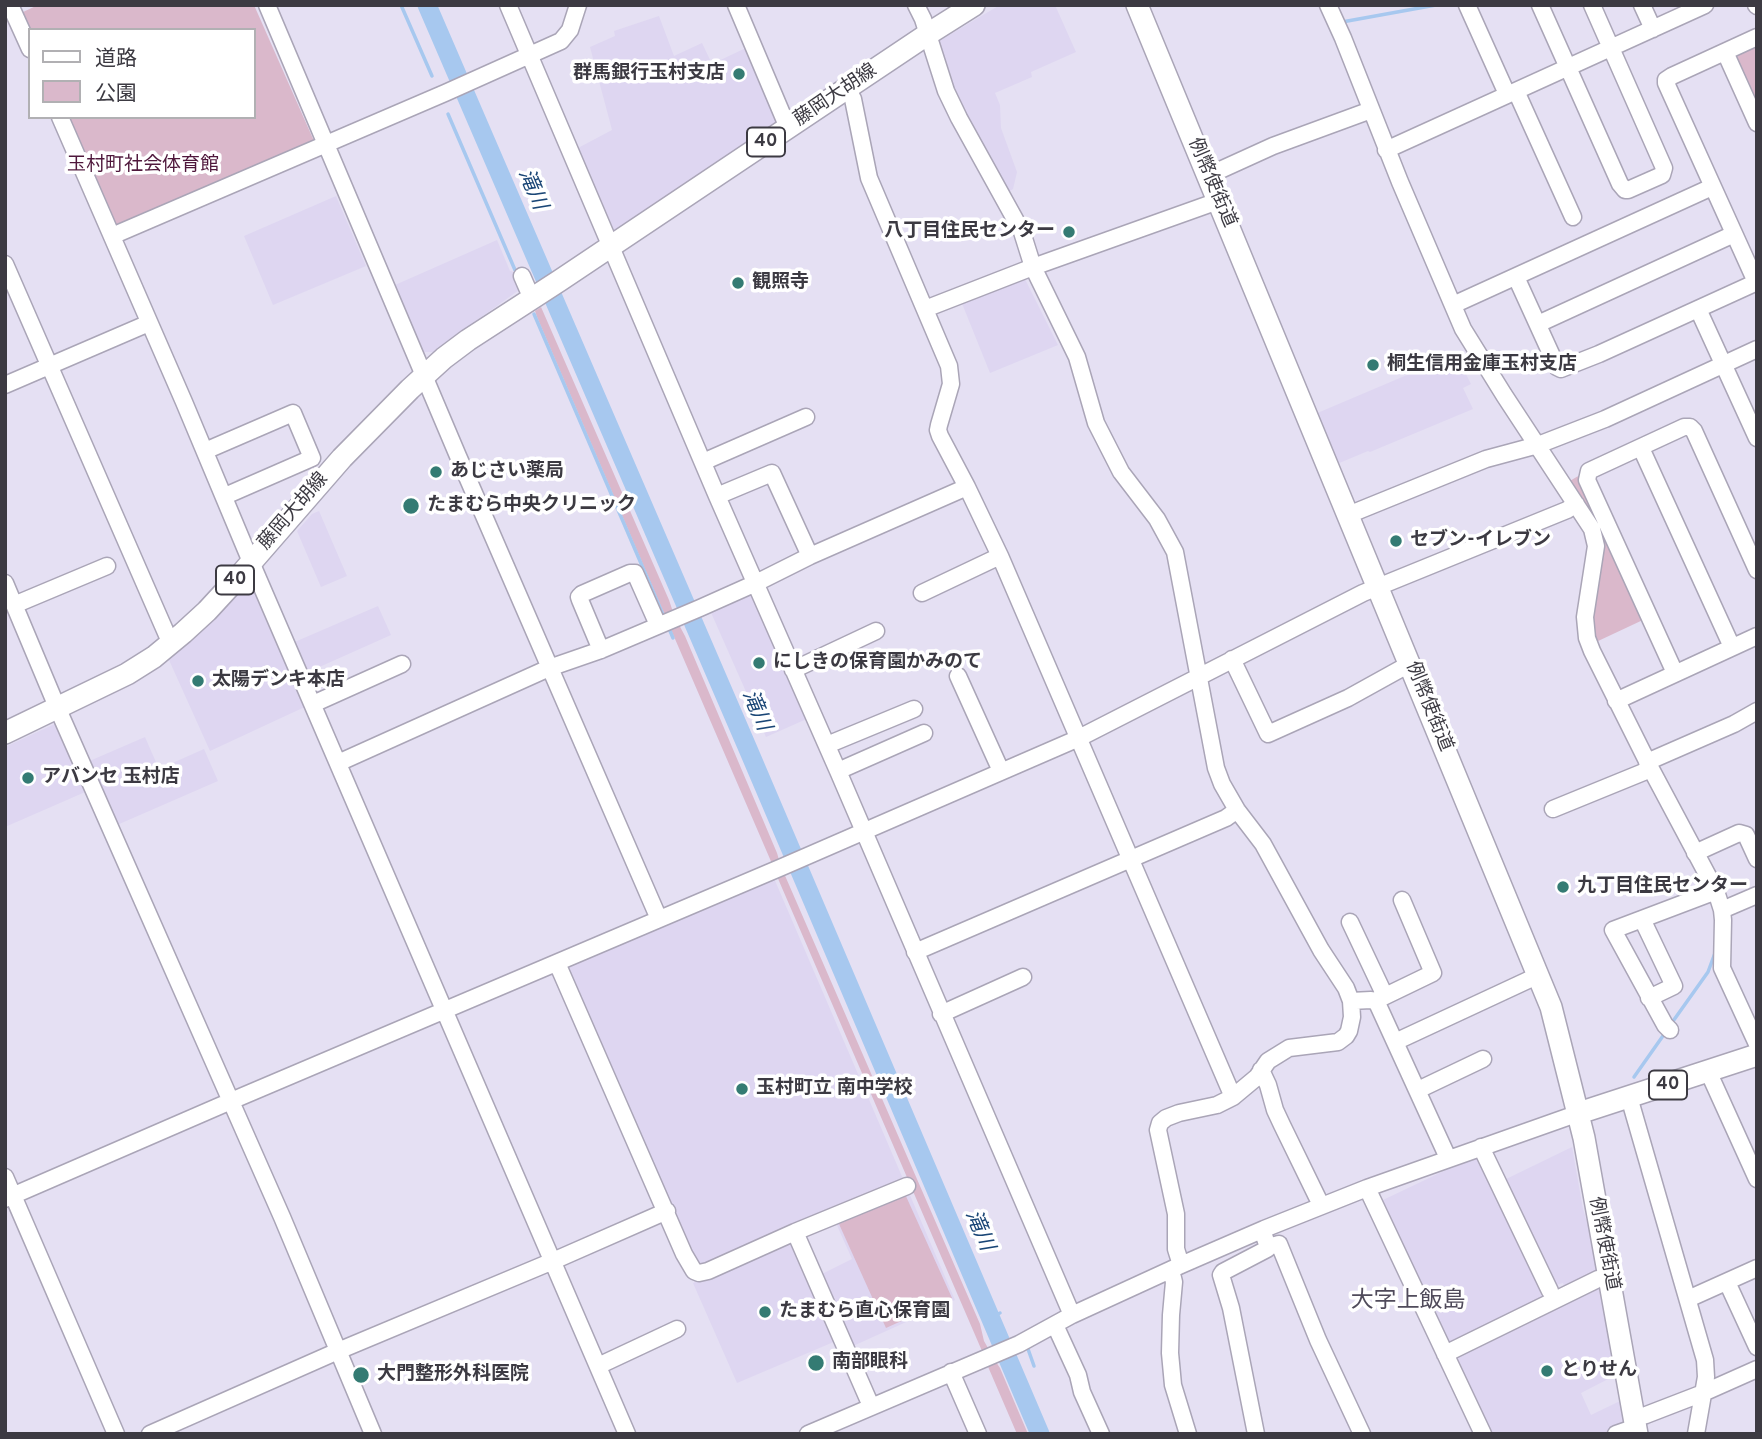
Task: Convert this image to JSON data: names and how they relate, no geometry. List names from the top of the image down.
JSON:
{
  "streets": {
    "main road": ["藤岡大胡線", "40", "例幣使街道"]
  },
  "crossings": [
    ["40", "例幣使街道"]
  ],
  "districts": ["大字上飯島"],
  "water": ["滝川"],
  "parks": ["玉村町社会体育館"],
  "places": [
    "群馬銀行玉村支店",
    "八丁目住民センター",
    "観照寺",
    "桐生信用金庫玉村支店",
    "あじさい薬局",
    "たまむら中央クリニック",
    "セブン-イレブン",
    "にしきの保育園かみのて",
    "太陽デンキ本店",
    "アバンセ 玉村店",
    "九丁目住民センター",
    "玉村町立 南中学校",
    "たまむら直心保育園",
    "南部眼科",
    "とりせん",
    "大門整形外科医院"
  ],
  "legend": ["道路", "公園"]
}
